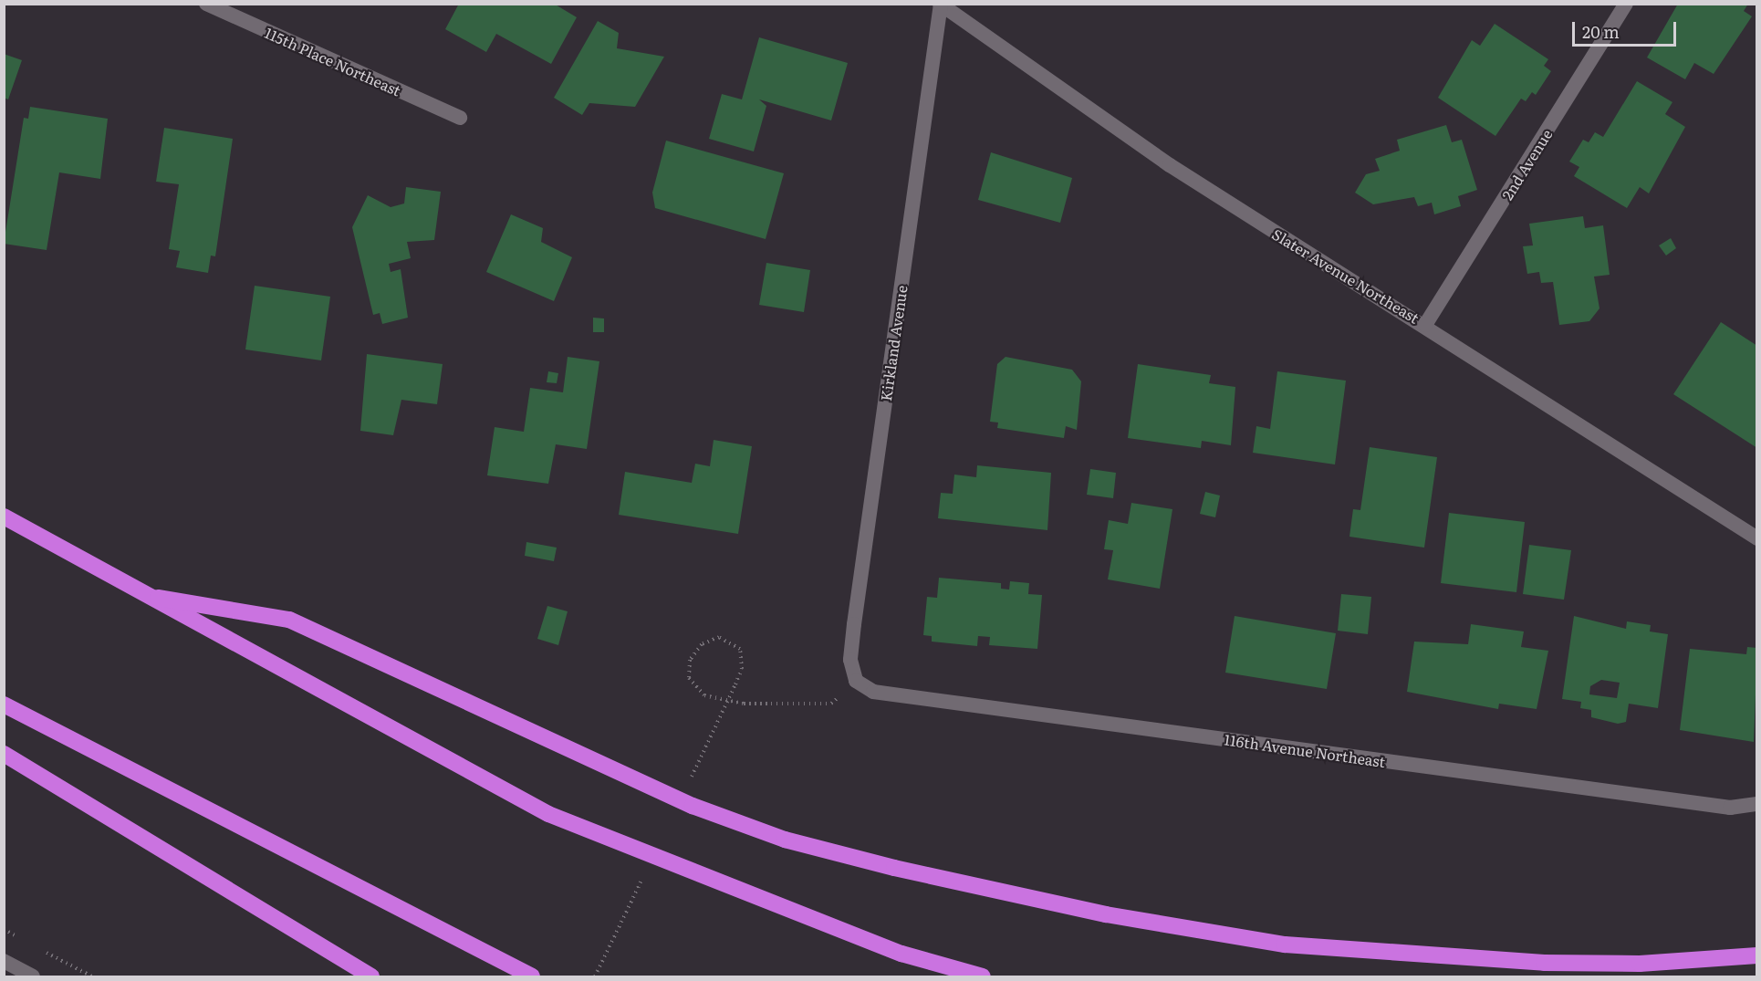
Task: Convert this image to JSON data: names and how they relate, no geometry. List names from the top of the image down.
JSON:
{
  "streets": {
    "street": [
      "115th Place Northeast",
      "2nd Avenue",
      "Slater Avenue Northeast",
      "Kirkland Avenue",
      "116th Avenue Northeast"
    ]
  },
  "crossings": [
    ["2nd Avenue", "Slater Avenue Northeast"],
    ["Slater Avenue Northeast", "Kirkland Avenue"],
    ["Kirkland Avenue", "116th Avenue Northeast"]
  ],
  "scale_bar": "20 m"
}
